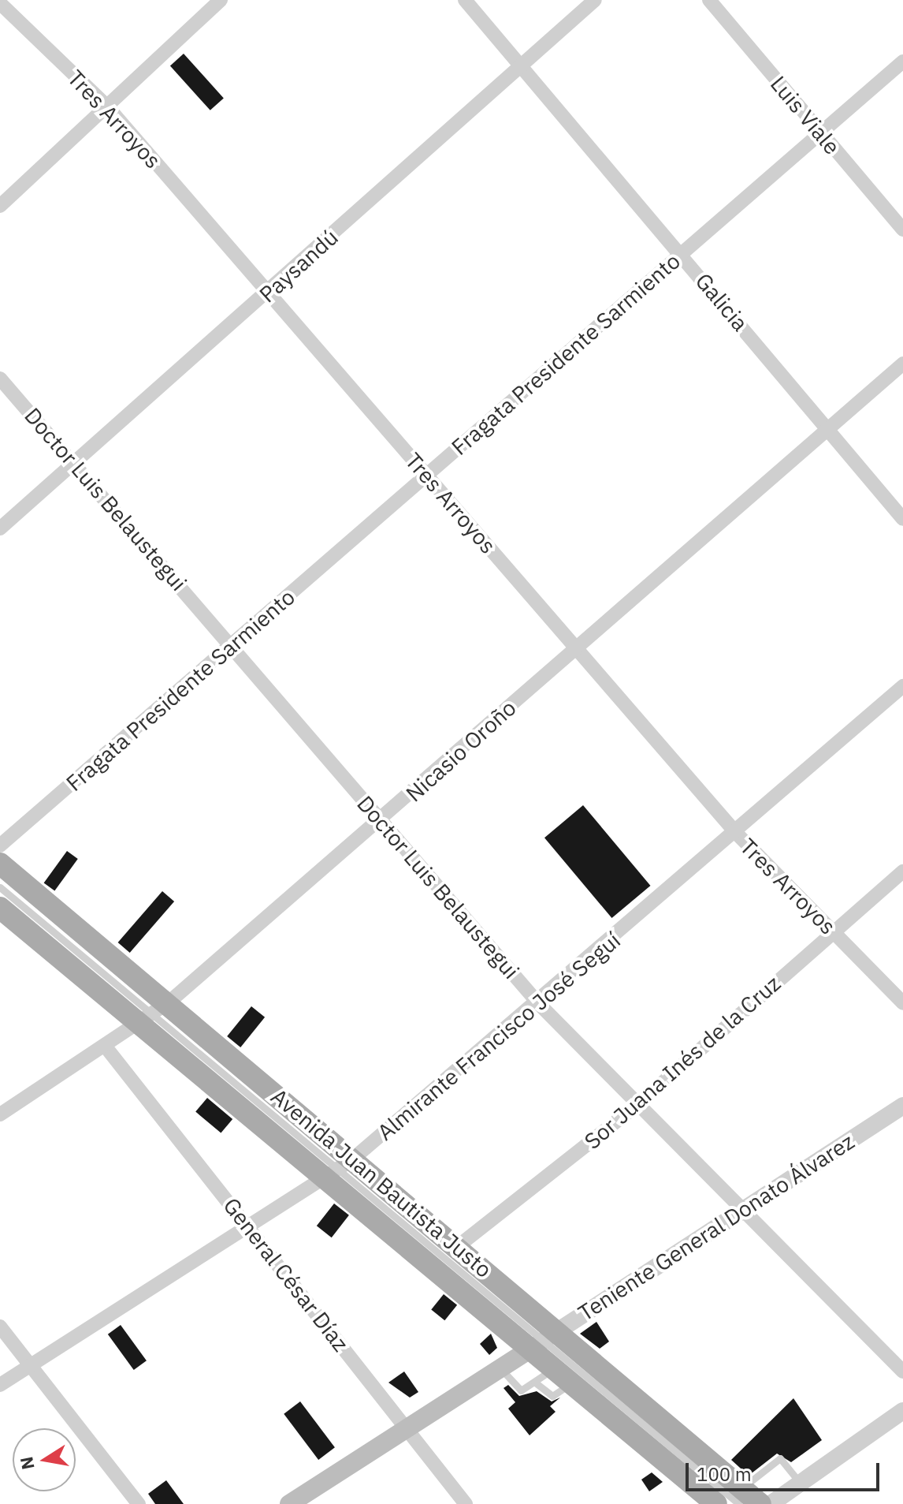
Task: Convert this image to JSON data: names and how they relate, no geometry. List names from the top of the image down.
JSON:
{
  "streets": {
    "main road": ["Avenida Juan Bautista Justo"],
    "street": [
      "Luis Viale",
      "Tres Arroyos",
      "Paysandú",
      "Galicia",
      "Fragata Presidente Sarmiento",
      "Doctor Luis Belaustegui",
      "Nicasio Oroño",
      "Almirante Francisco José Seguí",
      "Sor Juana Inés de la Cruz",
      "Teniente General Donato Álvarez",
      "General César Díaz"
    ]
  },
  "crossings": [
    ["Luis Viale", "Fragata Presidente Sarmiento"],
    ["Tres Arroyos", "Paysandú"],
    ["Tres Arroyos", "Fragata Presidente Sarmiento"],
    ["Tres Arroyos", "Nicasio Oroño"],
    ["Tres Arroyos", "Almirante Francisco José Seguí"],
    ["Tres Arroyos", "Sor Juana Inés de la Cruz"],
    ["Paysandú", "Galicia"],
    ["Paysandú", "Doctor Luis Belaustegui"],
    ["Galicia", "Fragata Presidente Sarmiento"],
    ["Galicia", "Nicasio Oroño"],
    ["Fragata Presidente Sarmiento", "Doctor Luis Belaustegui"],
    ["Doctor Luis Belaustegui", "Nicasio Oroño"],
    ["Doctor Luis Belaustegui", "Almirante Francisco José Seguí"],
    ["Doctor Luis Belaustegui", "Sor Juana Inés de la Cruz"],
    ["Doctor Luis Belaustegui", "Teniente General Donato Álvarez"],
    ["Nicasio Oroño", "Avenida Juan Bautista Justo"],
    ["Nicasio Oroño", "General César Díaz"],
    ["Almirante Francisco José Seguí", "Avenida Juan Bautista Justo"],
    ["Almirante Francisco José Seguí", "General César Díaz"],
    ["Sor Juana Inés de la Cruz", "Avenida Juan Bautista Justo"],
    ["Avenida Juan Bautista Justo", "Teniente General Donato Álvarez"]
  ],
  "scale_bar": "100 m",
  "north": "left"
}
